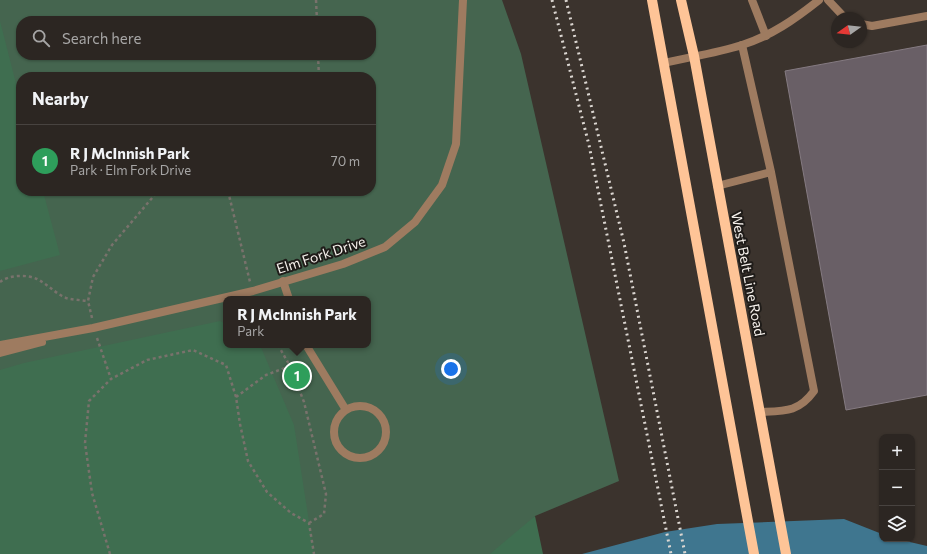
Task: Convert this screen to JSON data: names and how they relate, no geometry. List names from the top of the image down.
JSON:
{
  "streets": {
    "main road": ["West Belt Line Road"],
    "street": ["Elm Fork Drive"]
  },
  "north": "left",
  "page": {
    "search": "Search here",
    "heading": "Nearby",
    "list": [
      {
        "mark": "1",
        "name": "R J McInnish Park",
        "note": "Park · Elm Fork Drive",
        "value": "70 m"
      }
    ],
    "popup": ["R J McInnish Park", "Park"],
    "pins": "1",
    "map_buttons": ["+", "−"]
  }
}
